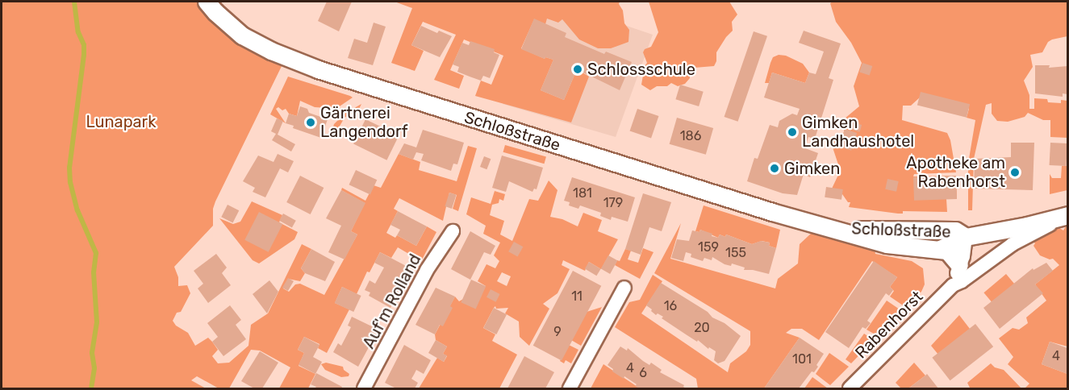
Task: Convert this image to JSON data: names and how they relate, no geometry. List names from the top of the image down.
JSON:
{
  "streets": {
    "street": ["Schloßstraße", "Auf'm Rolland", "Rabenhorst"]
  },
  "crossings": [
    ["Schloßstraße", "Rabenhorst"]
  ],
  "parks": ["Lunapark"],
  "places": [
    "Schlossschule",
    "Gärtnerei Langendorf",
    "Gimken Landhaushotel",
    "Gimken",
    "Apotheke am Rabenhorst"
  ],
  "house_numbers": [
    "186",
    "181",
    "179",
    "159",
    "155",
    "11",
    "16",
    "20",
    "9",
    "4",
    "101",
    "4",
    "6"
  ]
}
